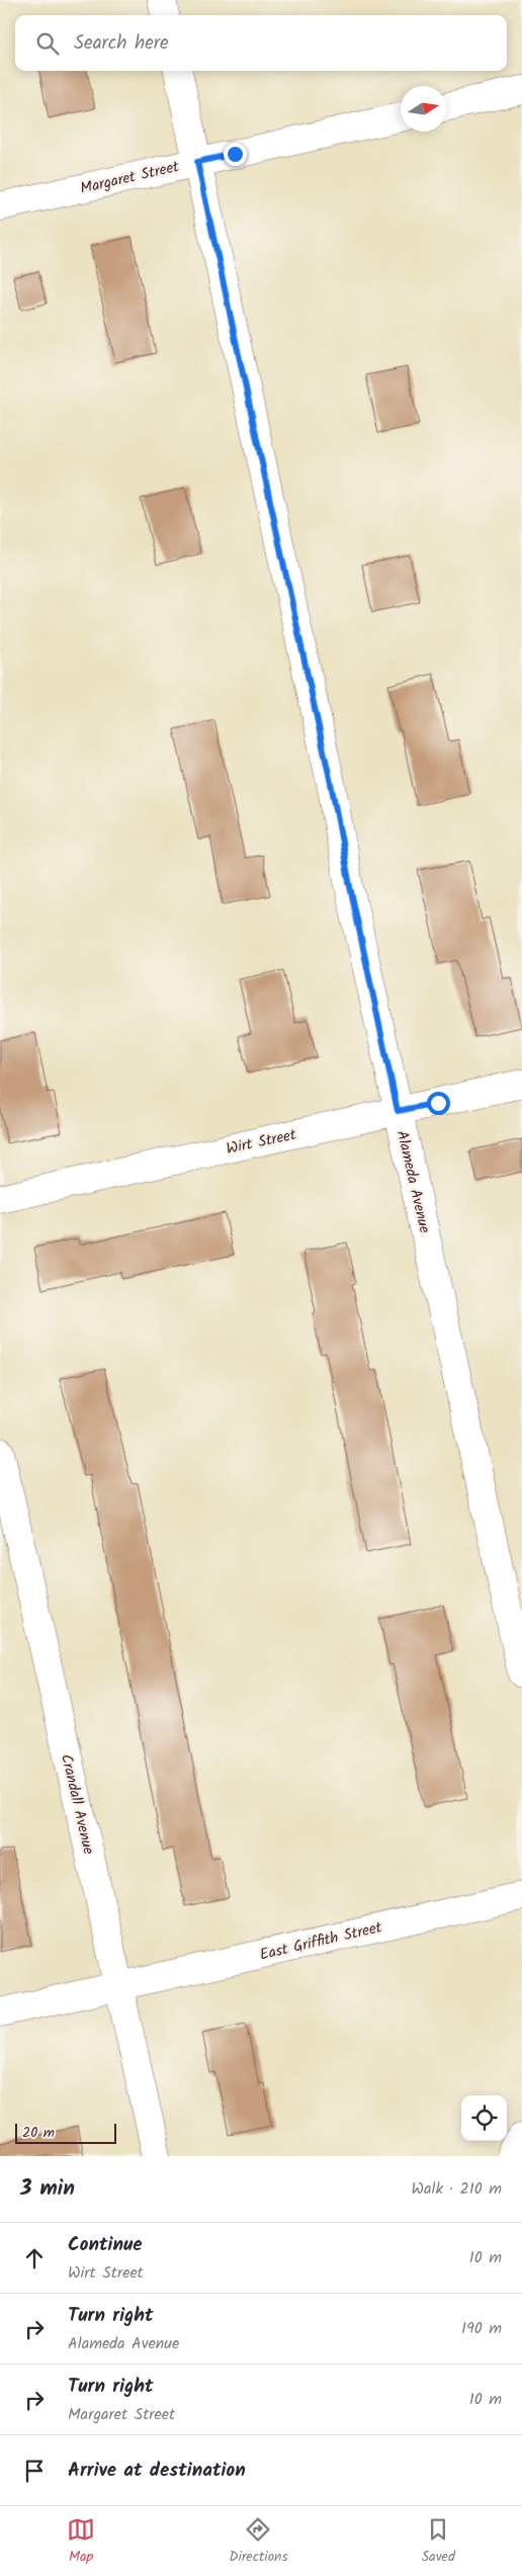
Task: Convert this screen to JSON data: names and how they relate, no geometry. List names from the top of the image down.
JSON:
{
  "streets": {
    "street": [
      "Margaret Street",
      "Wirt Street",
      "Alameda Avenue",
      "Crandall Avenue",
      "East Griffith Street"
    ]
  },
  "crossings": [
    ["Margaret Street", "Alameda Avenue"],
    ["Wirt Street", "Alameda Avenue"],
    ["Crandall Avenue", "East Griffith Street"]
  ],
  "scale_bar": "20 m",
  "north": "right",
  "page": {
    "search": "Search here",
    "scale": "20 m",
    "heading": ["3 min", "Walk · 210 m"],
    "list": [
      ["Continue", "Wirt Street", "10 m"],
      ["Turn right", "Alameda Avenue", "190 m"],
      ["Turn right", "Margaret Street", "10 m"],
      "Arrive at destination"
    ],
    "nav": ["Map", "Directions", "Saved"]
  }
}
